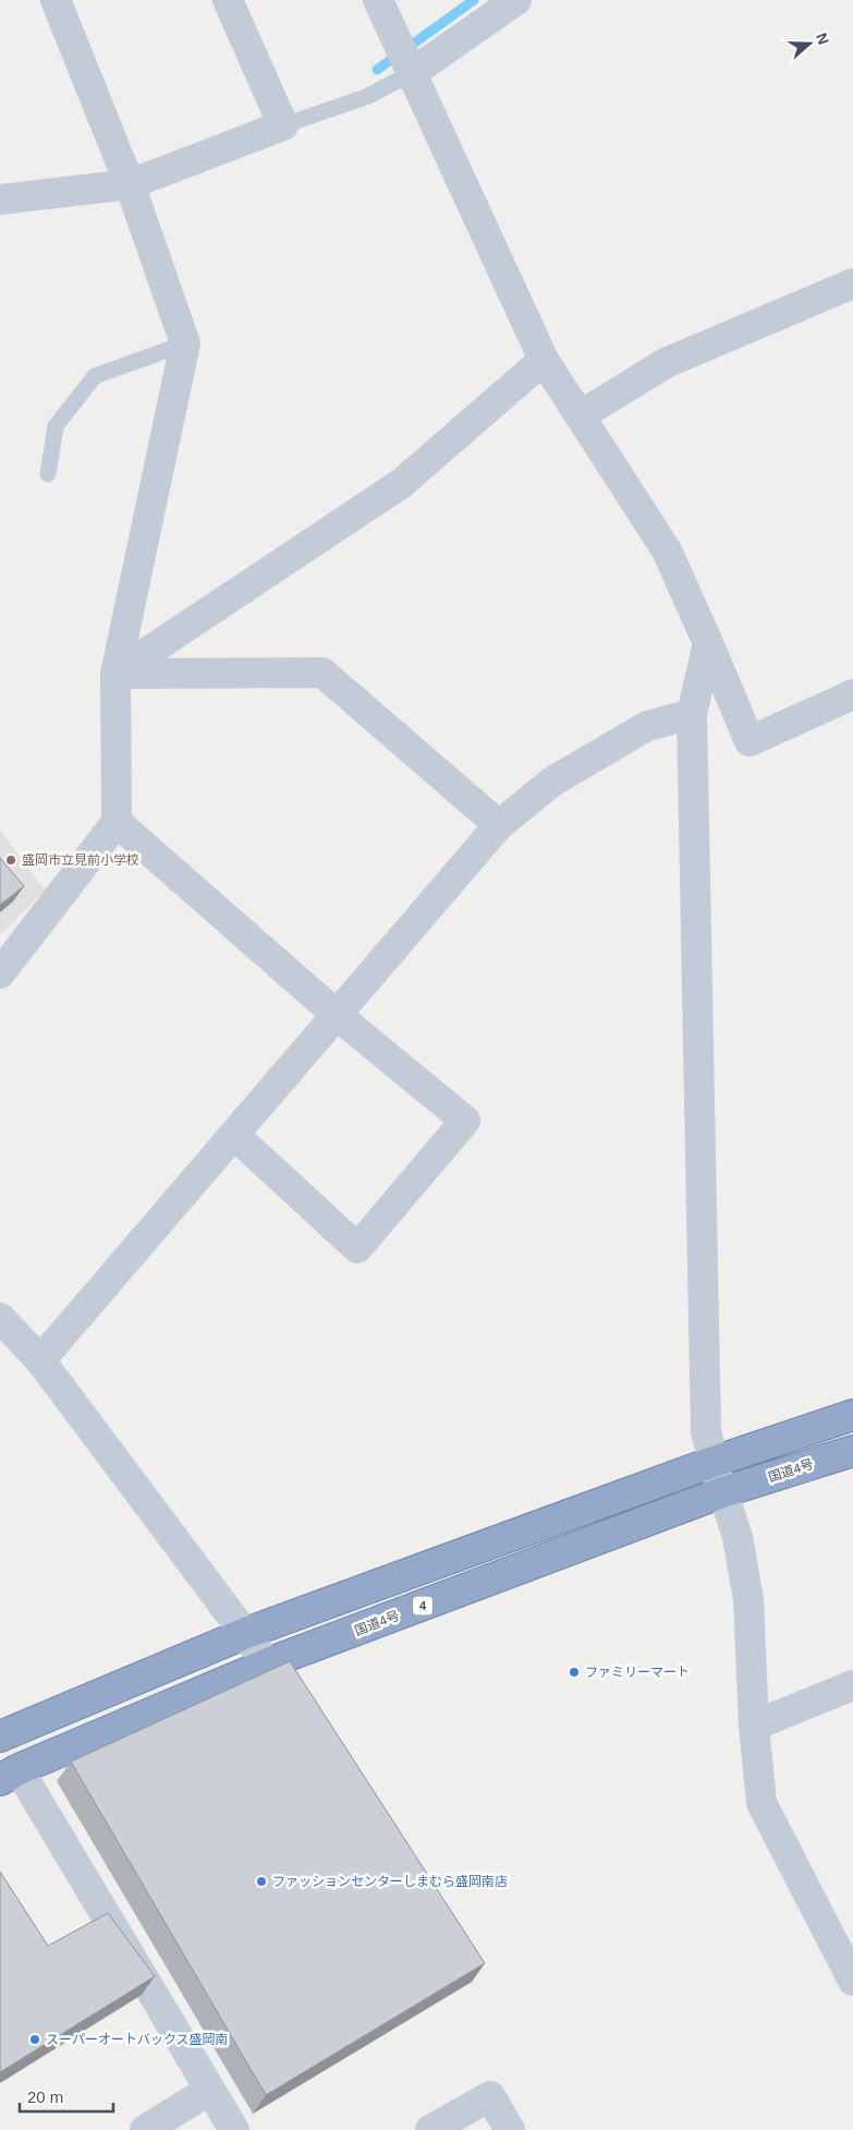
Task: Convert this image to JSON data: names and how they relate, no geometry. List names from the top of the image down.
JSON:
{
  "streets": {
    "highway": ["国道4号", "4"]
  },
  "places": [
    "盛岡市立見前小学校",
    "ファミリーマート",
    "ファッションセンターしまむら盛岡南店",
    "スーパーオートバックス盛岡南"
  ],
  "scale_bar": "20 m",
  "north": "right"
}
